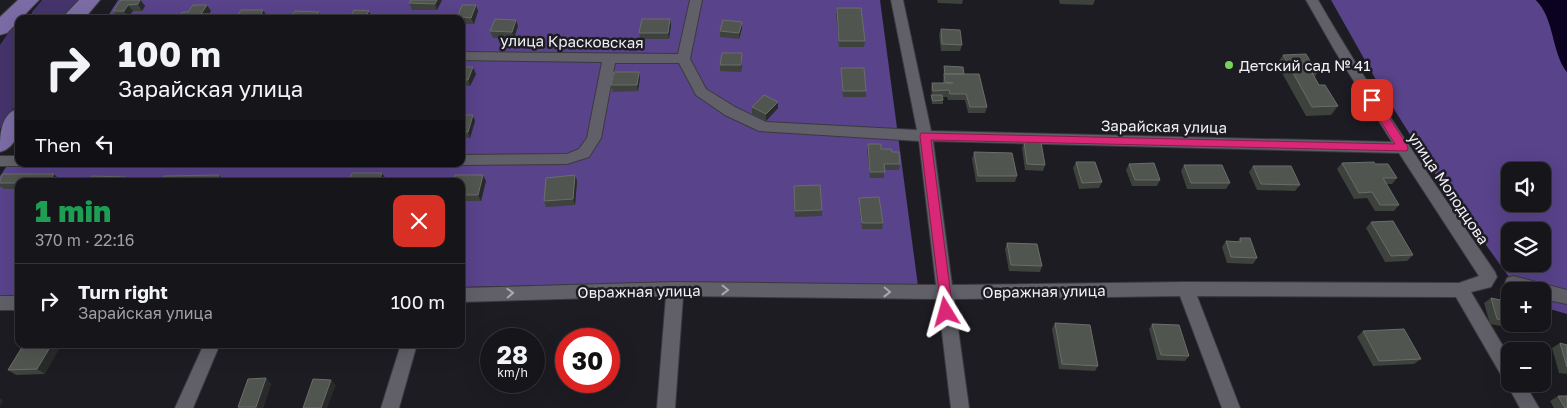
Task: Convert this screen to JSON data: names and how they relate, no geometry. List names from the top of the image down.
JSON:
{
  "streets": {
    "street": [
      "улица Красковская",
      "Зарайская улица",
      "улица Молодцова",
      "Овражная улица"
    ]
  },
  "crossings": [
    ["улица Красковская", "Зарайская улица"],
    ["Зарайская улица", "улица Молодцова"],
    ["улица Молодцова", "Овражная улица"]
  ],
  "one_way": ["Овражная улица"],
  "places": ["Детский сад № 41"],
  "page": {
    "turn": ["100 m", "Зарайская улица"],
    "then": "Then",
    "map_buttons": ["+", "−"],
    "heading": ["1 min", "370 m · 22:16"],
    "list": [
      {
        "name": "Turn right",
        "note": "Зарайская улица",
        "value": "100 m"
      }
    ],
    "speed": "28 km/h",
    "limit": "30"
  }
}
